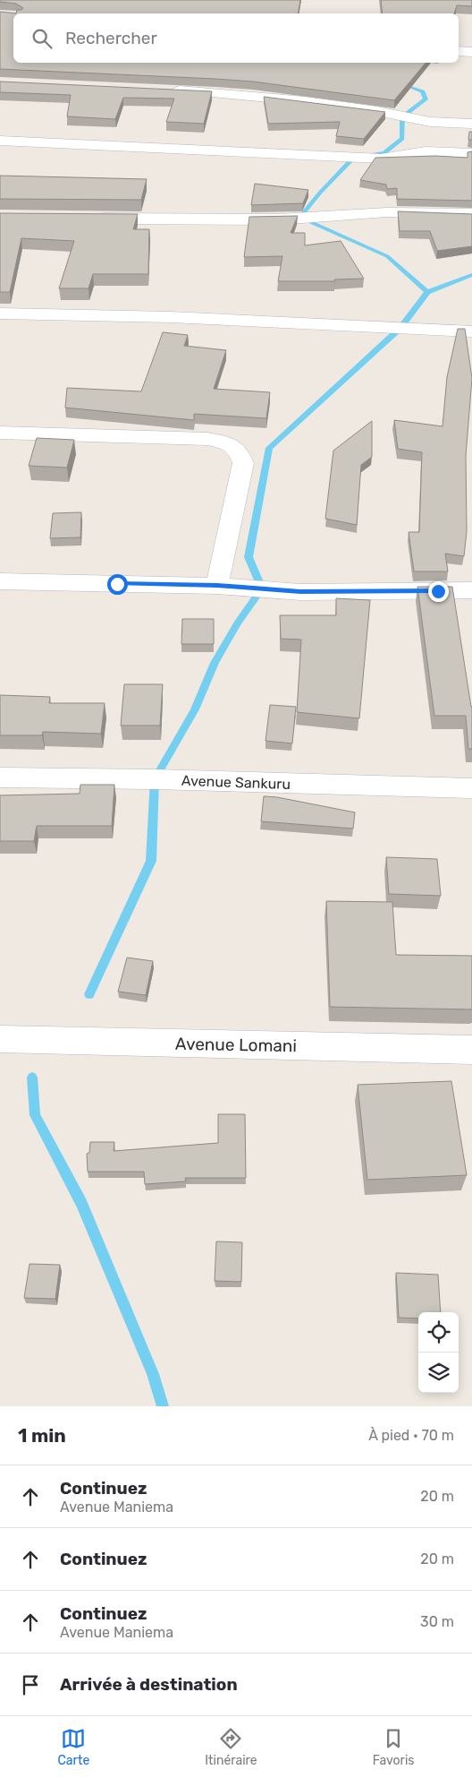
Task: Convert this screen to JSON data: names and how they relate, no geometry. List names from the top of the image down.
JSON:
{
  "streets": {
    "street": ["Avenue Sankuru", "Avenue Lomani"]
  },
  "page": {
    "search": "Rechercher",
    "heading": ["1 min", "À pied · 70 m"],
    "list": [
      ["Continuez", "Avenue Maniema", "20 m"],
      ["Continuez", "20 m"],
      ["Continuez", "Avenue Maniema", "30 m"],
      "Arrivée à destination"
    ],
    "nav": ["Carte", "Itinéraire", "Favoris"]
  }
}
